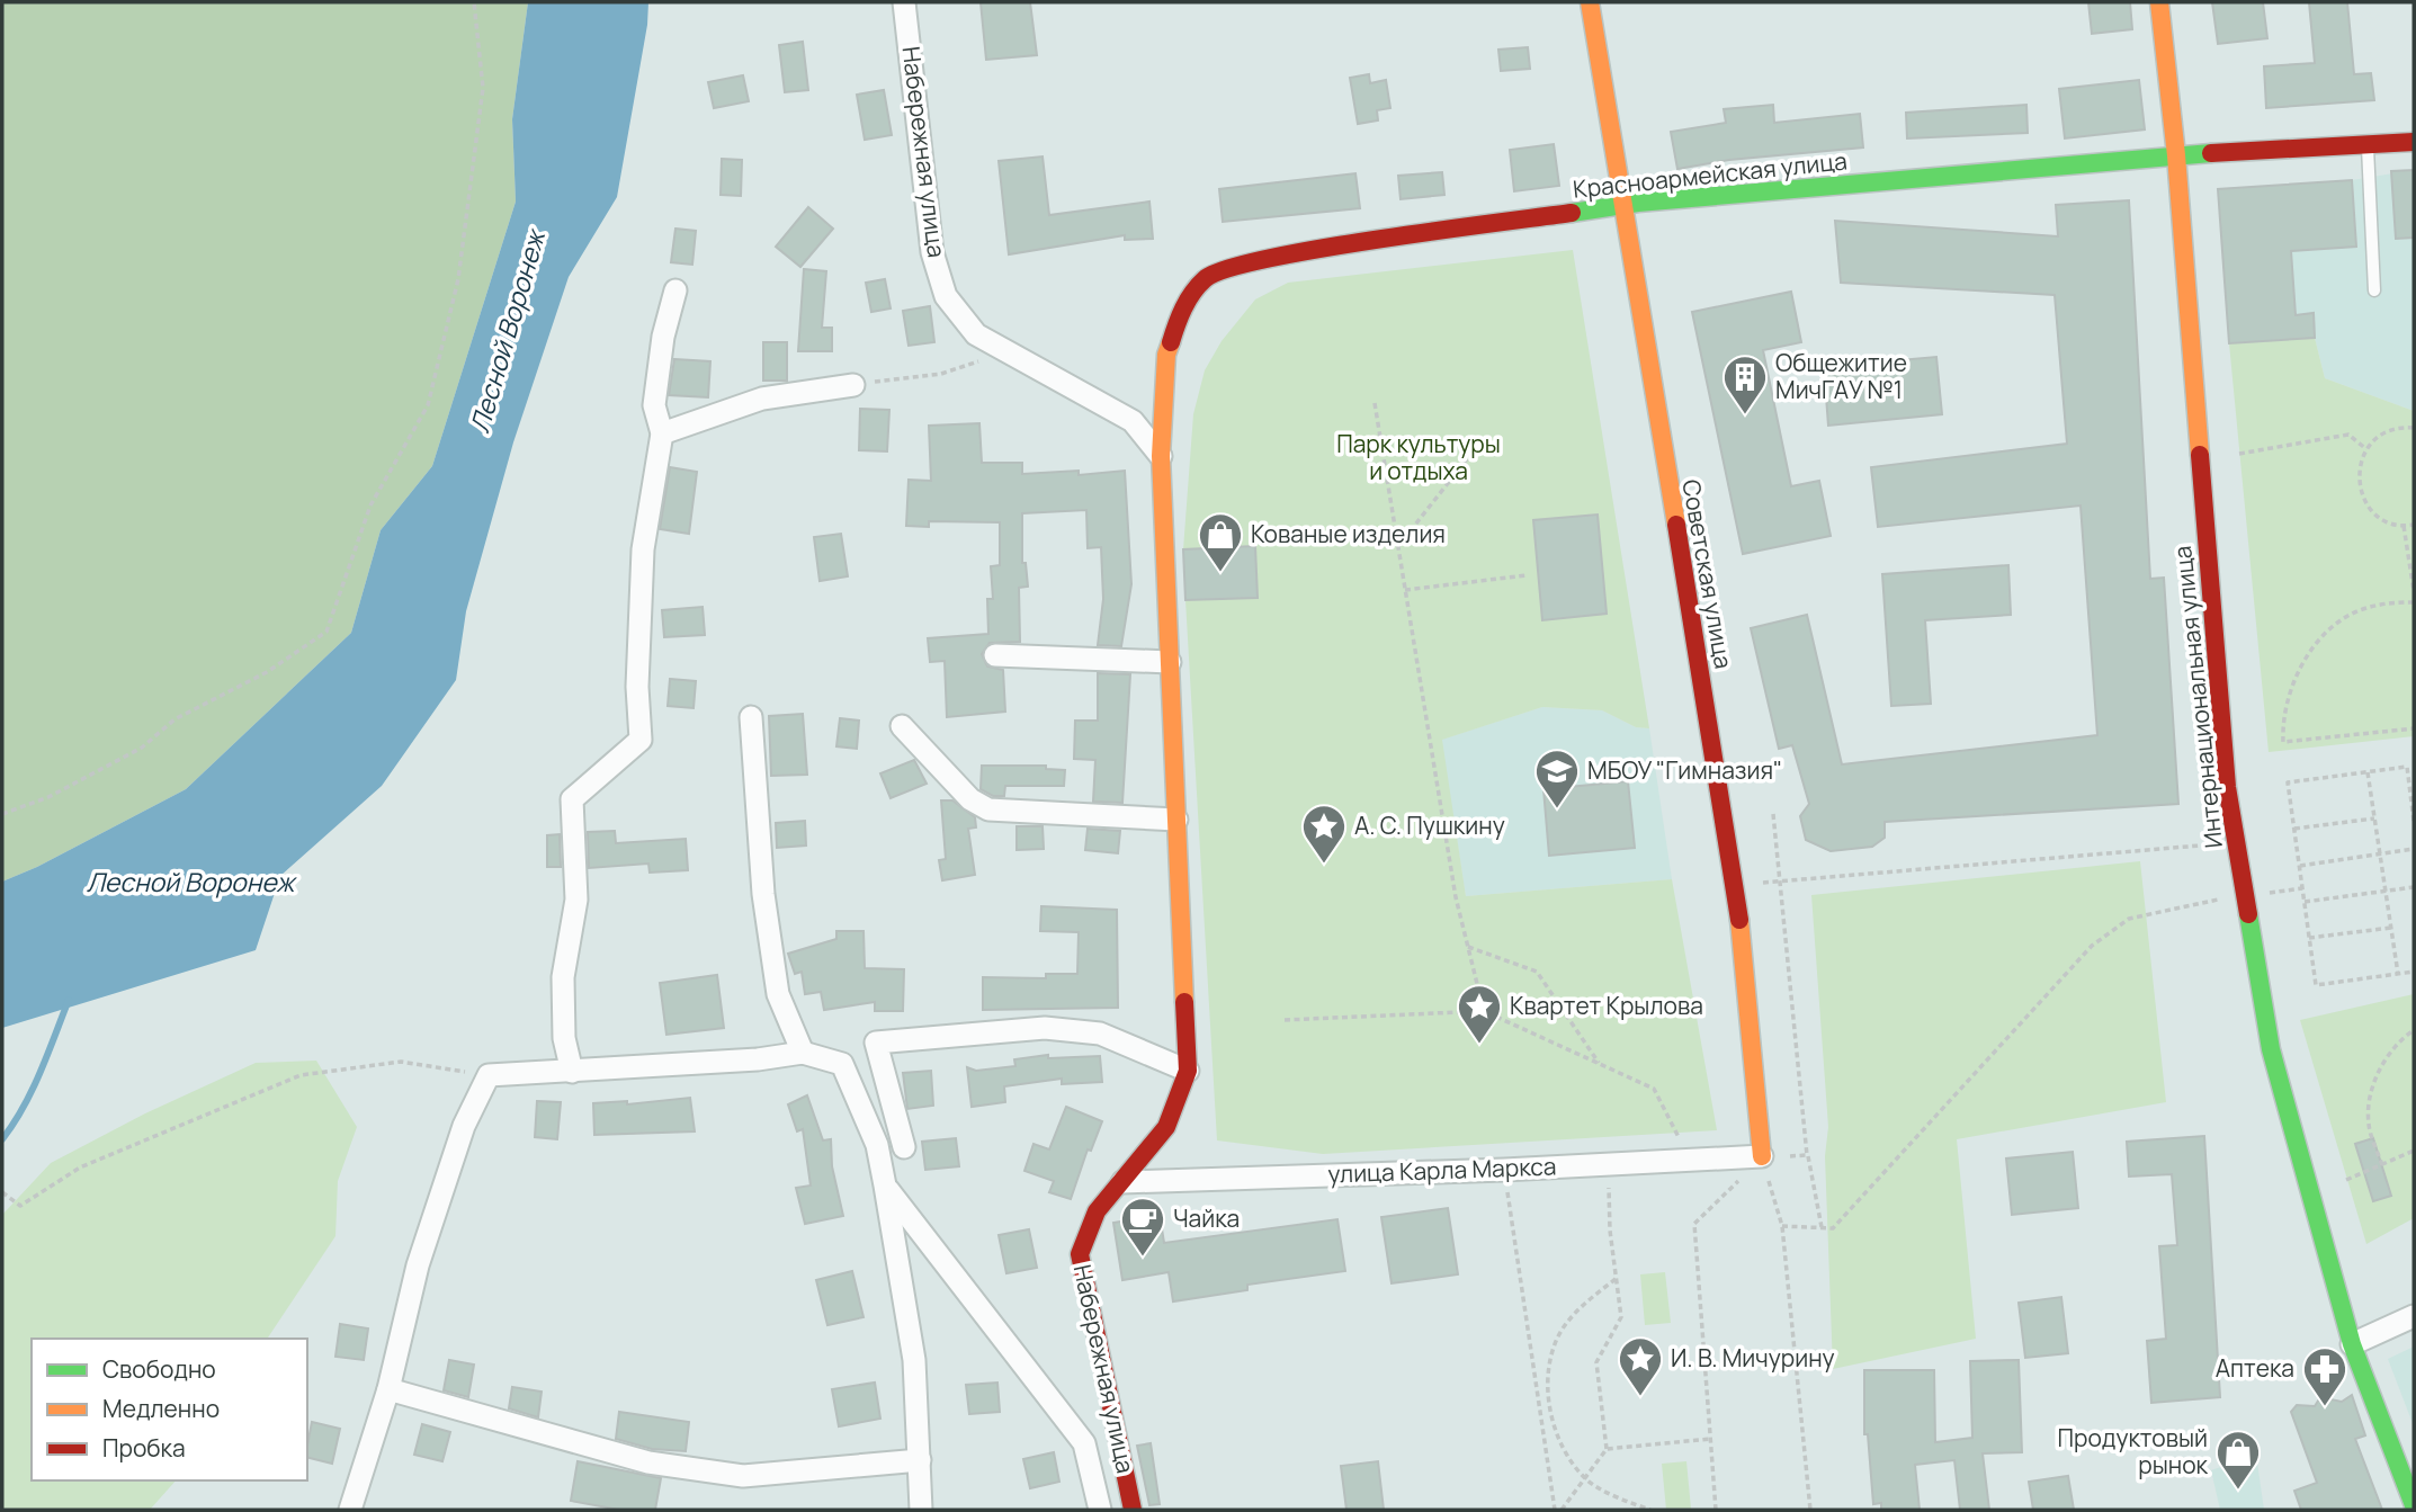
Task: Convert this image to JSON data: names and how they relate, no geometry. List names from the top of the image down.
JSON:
{
  "streets": {
    "main road": [
      "Набережная улица",
      "Красноармейская улица",
      "Советская улица",
      "Интернациональная улица"
    ],
    "street": ["улица Карла Маркса"]
  },
  "crossings": [
    ["Набережная улица", "Красноармейская улица"],
    ["Набережная улица", "улица Карла Маркса"],
    ["Красноармейская улица", "Советская улица"],
    ["Красноармейская улица", "Интернациональная улица"],
    ["Советская улица", "улица Карла Маркса"]
  ],
  "water": ["Лесной Воронеж"],
  "parks": ["Парк культуры и отдыха"],
  "places": {
    "building": ["Общежитие МичГАУ №1"],
    "shop": ["Кованые изделия", "Продуктовый рынок"],
    "school or university": ["МБОУ \"Гимназия\""],
    "place": ["А. С. Пушкину", "Квартет Крылова", "И. В. Мичурину"],
    "cafe": ["Чайка"],
    "pharmacy": ["Аптека"]
  },
  "legend": ["Свободно", "Медленно", "Пробка"]
}
